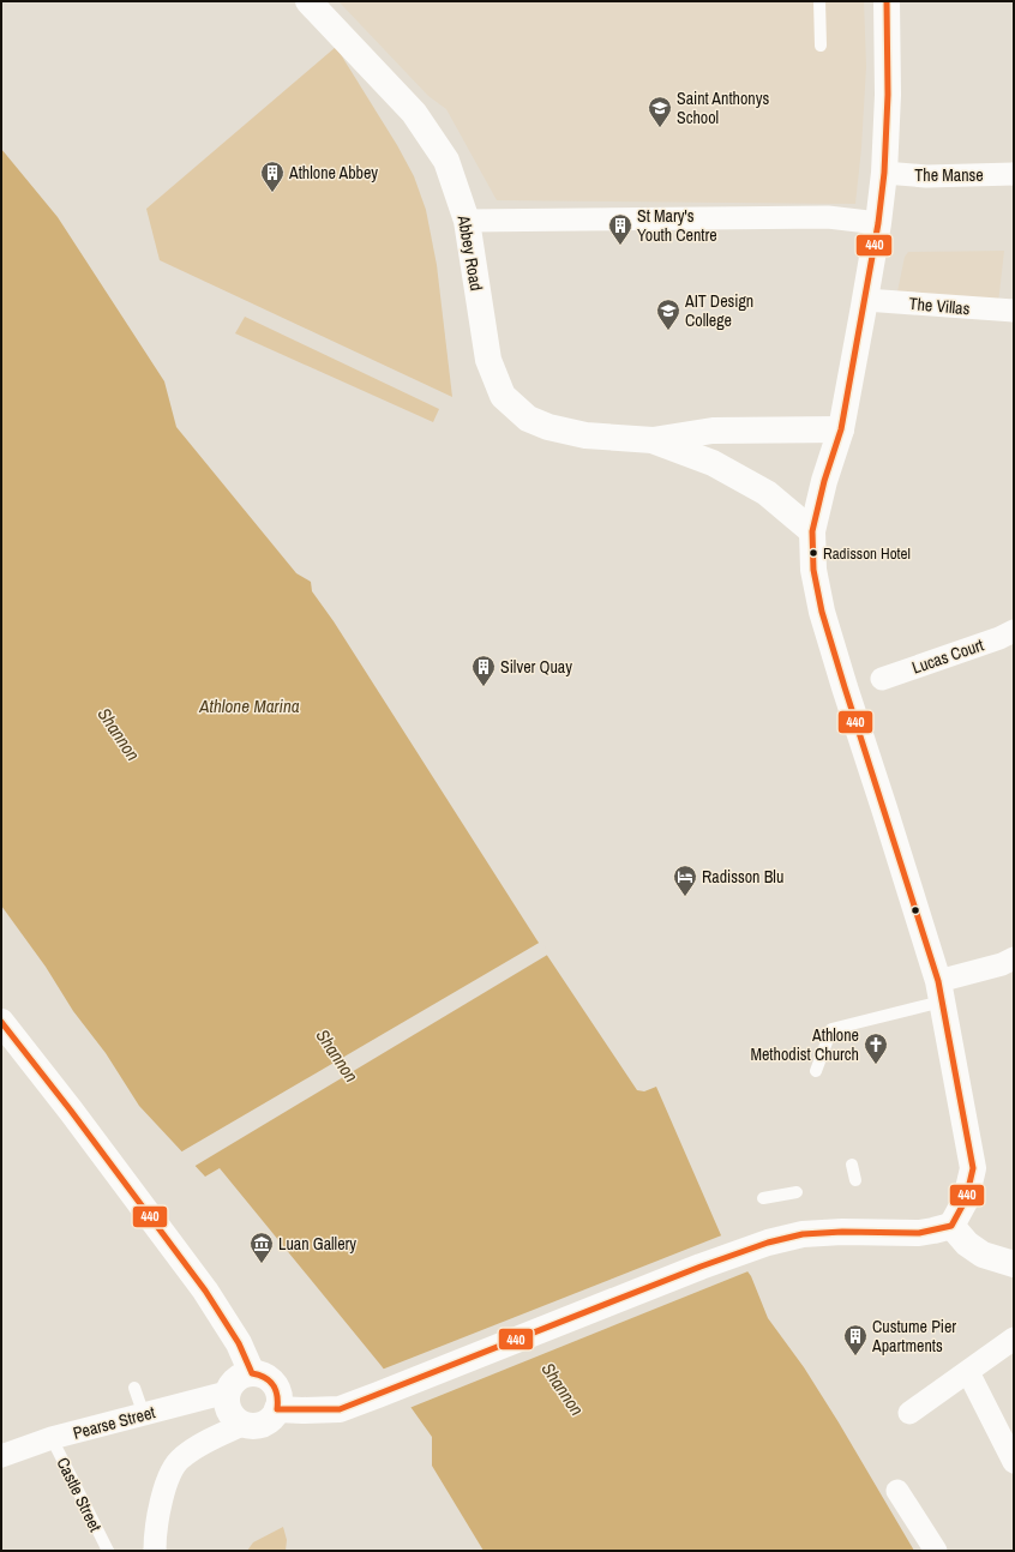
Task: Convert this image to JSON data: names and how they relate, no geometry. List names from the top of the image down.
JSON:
{
  "streets": {
    "street": [
      "The Manse",
      "Abbey Road",
      "The Villas",
      "Lucas Court",
      "Pearse Street"
    ],
    "lane": ["Castle Street"]
  },
  "crossings": [
    ["Pearse Street", "Castle Street"]
  ],
  "water": ["Athlone Marina", "Shannon"],
  "places": {
    "school or university": ["Saint Anthonys School", "AIT Design College"],
    "building": [
      "Athlone Abbey",
      "St Mary's Youth Centre",
      "Silver Quay",
      "Custume Pier Apartments"
    ],
    "other": ["Radisson Hotel"],
    "hotel": ["Radisson Blu"],
    "church": ["Athlone Methodist Church"],
    "museum": ["Luan Gallery"]
  },
  "lines": ["transit line 440"]
}
